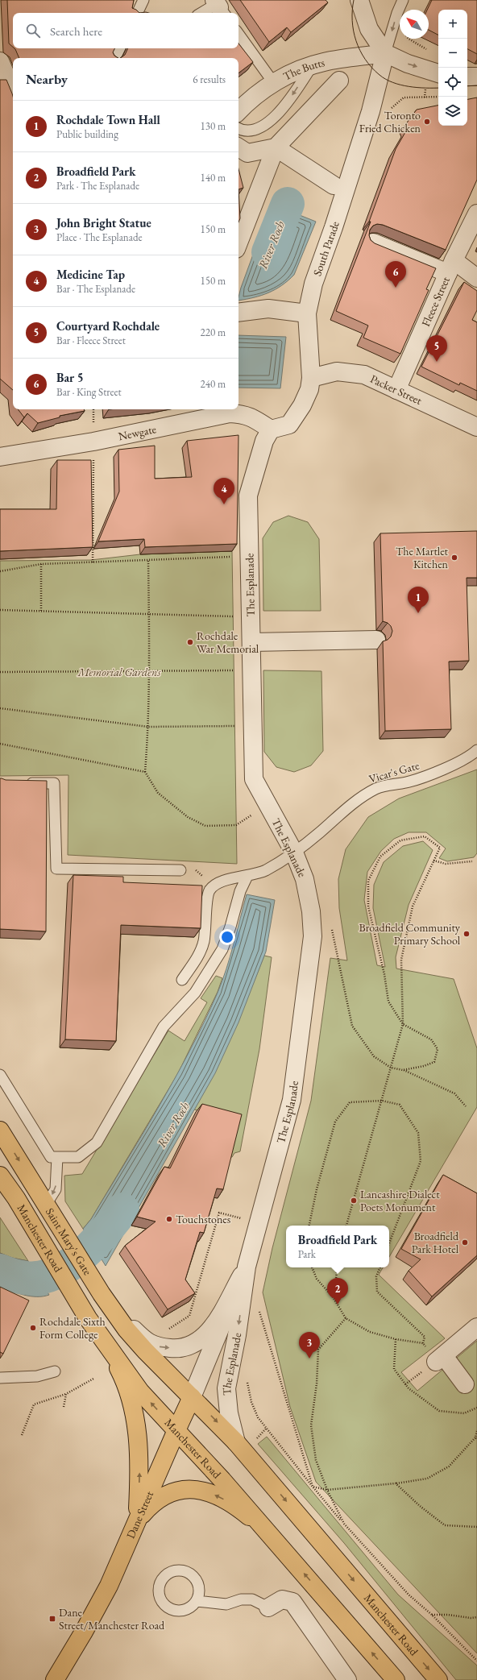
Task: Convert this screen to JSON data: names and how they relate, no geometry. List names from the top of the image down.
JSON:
{
  "streets": {
    "main road": ["Manchester Road", "Saint Mary's Gate", "Dane Street"],
    "street": [
      "The Butts",
      "South Parade",
      "Fleece Street",
      "Packer Street",
      "Newgate",
      "The Esplanade"
    ],
    "lane": ["Vicar's Gate"]
  },
  "crossings": [
    ["The Butts", "South Parade"],
    ["South Parade", "Packer Street"],
    ["South Parade", "Newgate"],
    ["South Parade", "The Esplanade"],
    ["Fleece Street", "Packer Street"],
    ["Newgate", "The Esplanade"],
    ["The Esplanade", "Vicar's Gate"],
    ["The Esplanade", "Manchester Road"],
    ["The Esplanade", "Dane Street"],
    ["Manchester Road", "Saint Mary's Gate"],
    ["Manchester Road", "Dane Street"]
  ],
  "one_way": ["Saint Mary's Gate"],
  "water": ["River Roch"],
  "parks": ["Memorial Gardens"],
  "places": {
    "other": [
      "Toronto Fried Chicken",
      "The Martlet Kitchen",
      "Rochdale War Memorial",
      "Broadfield Community Primary School",
      "Lancashire Dialect Poets Monument",
      "Touchstones",
      "Broadfield Park Hotel",
      "Rochdale Sixth Form College"
    ],
    "transit": ["Dane Street/Manchester Road"]
  },
  "north": "top left",
  "page": {
    "map_buttons": ["+", "−"],
    "search": "Search here",
    "heading": ["Nearby", "6 results"],
    "list": [
      {
        "mark": "1",
        "name": "Rochdale Town Hall",
        "note": "Public building",
        "value": "130 m"
      },
      {
        "mark": "2",
        "name": "Broadfield Park",
        "note": "Park · The Esplanade",
        "value": "140 m"
      },
      {
        "mark": "3",
        "name": "John Bright Statue",
        "note": "Place · The Esplanade",
        "value": "150 m"
      },
      {
        "mark": "4",
        "name": "Medicine Tap",
        "note": "Bar · The Esplanade",
        "value": "150 m"
      },
      {
        "mark": "5",
        "name": "Courtyard Rochdale",
        "note": "Bar · Fleece Street",
        "value": "220 m"
      },
      {
        "mark": "6",
        "name": "Bar 5",
        "note": "Bar · King Street",
        "value": "240 m"
      }
    ],
    "pins": [
      "6",
      "5",
      "4",
      "1",
      "2",
      "3"
    ],
    "popup": ["Broadfield Park", "Park"]
  }
}
